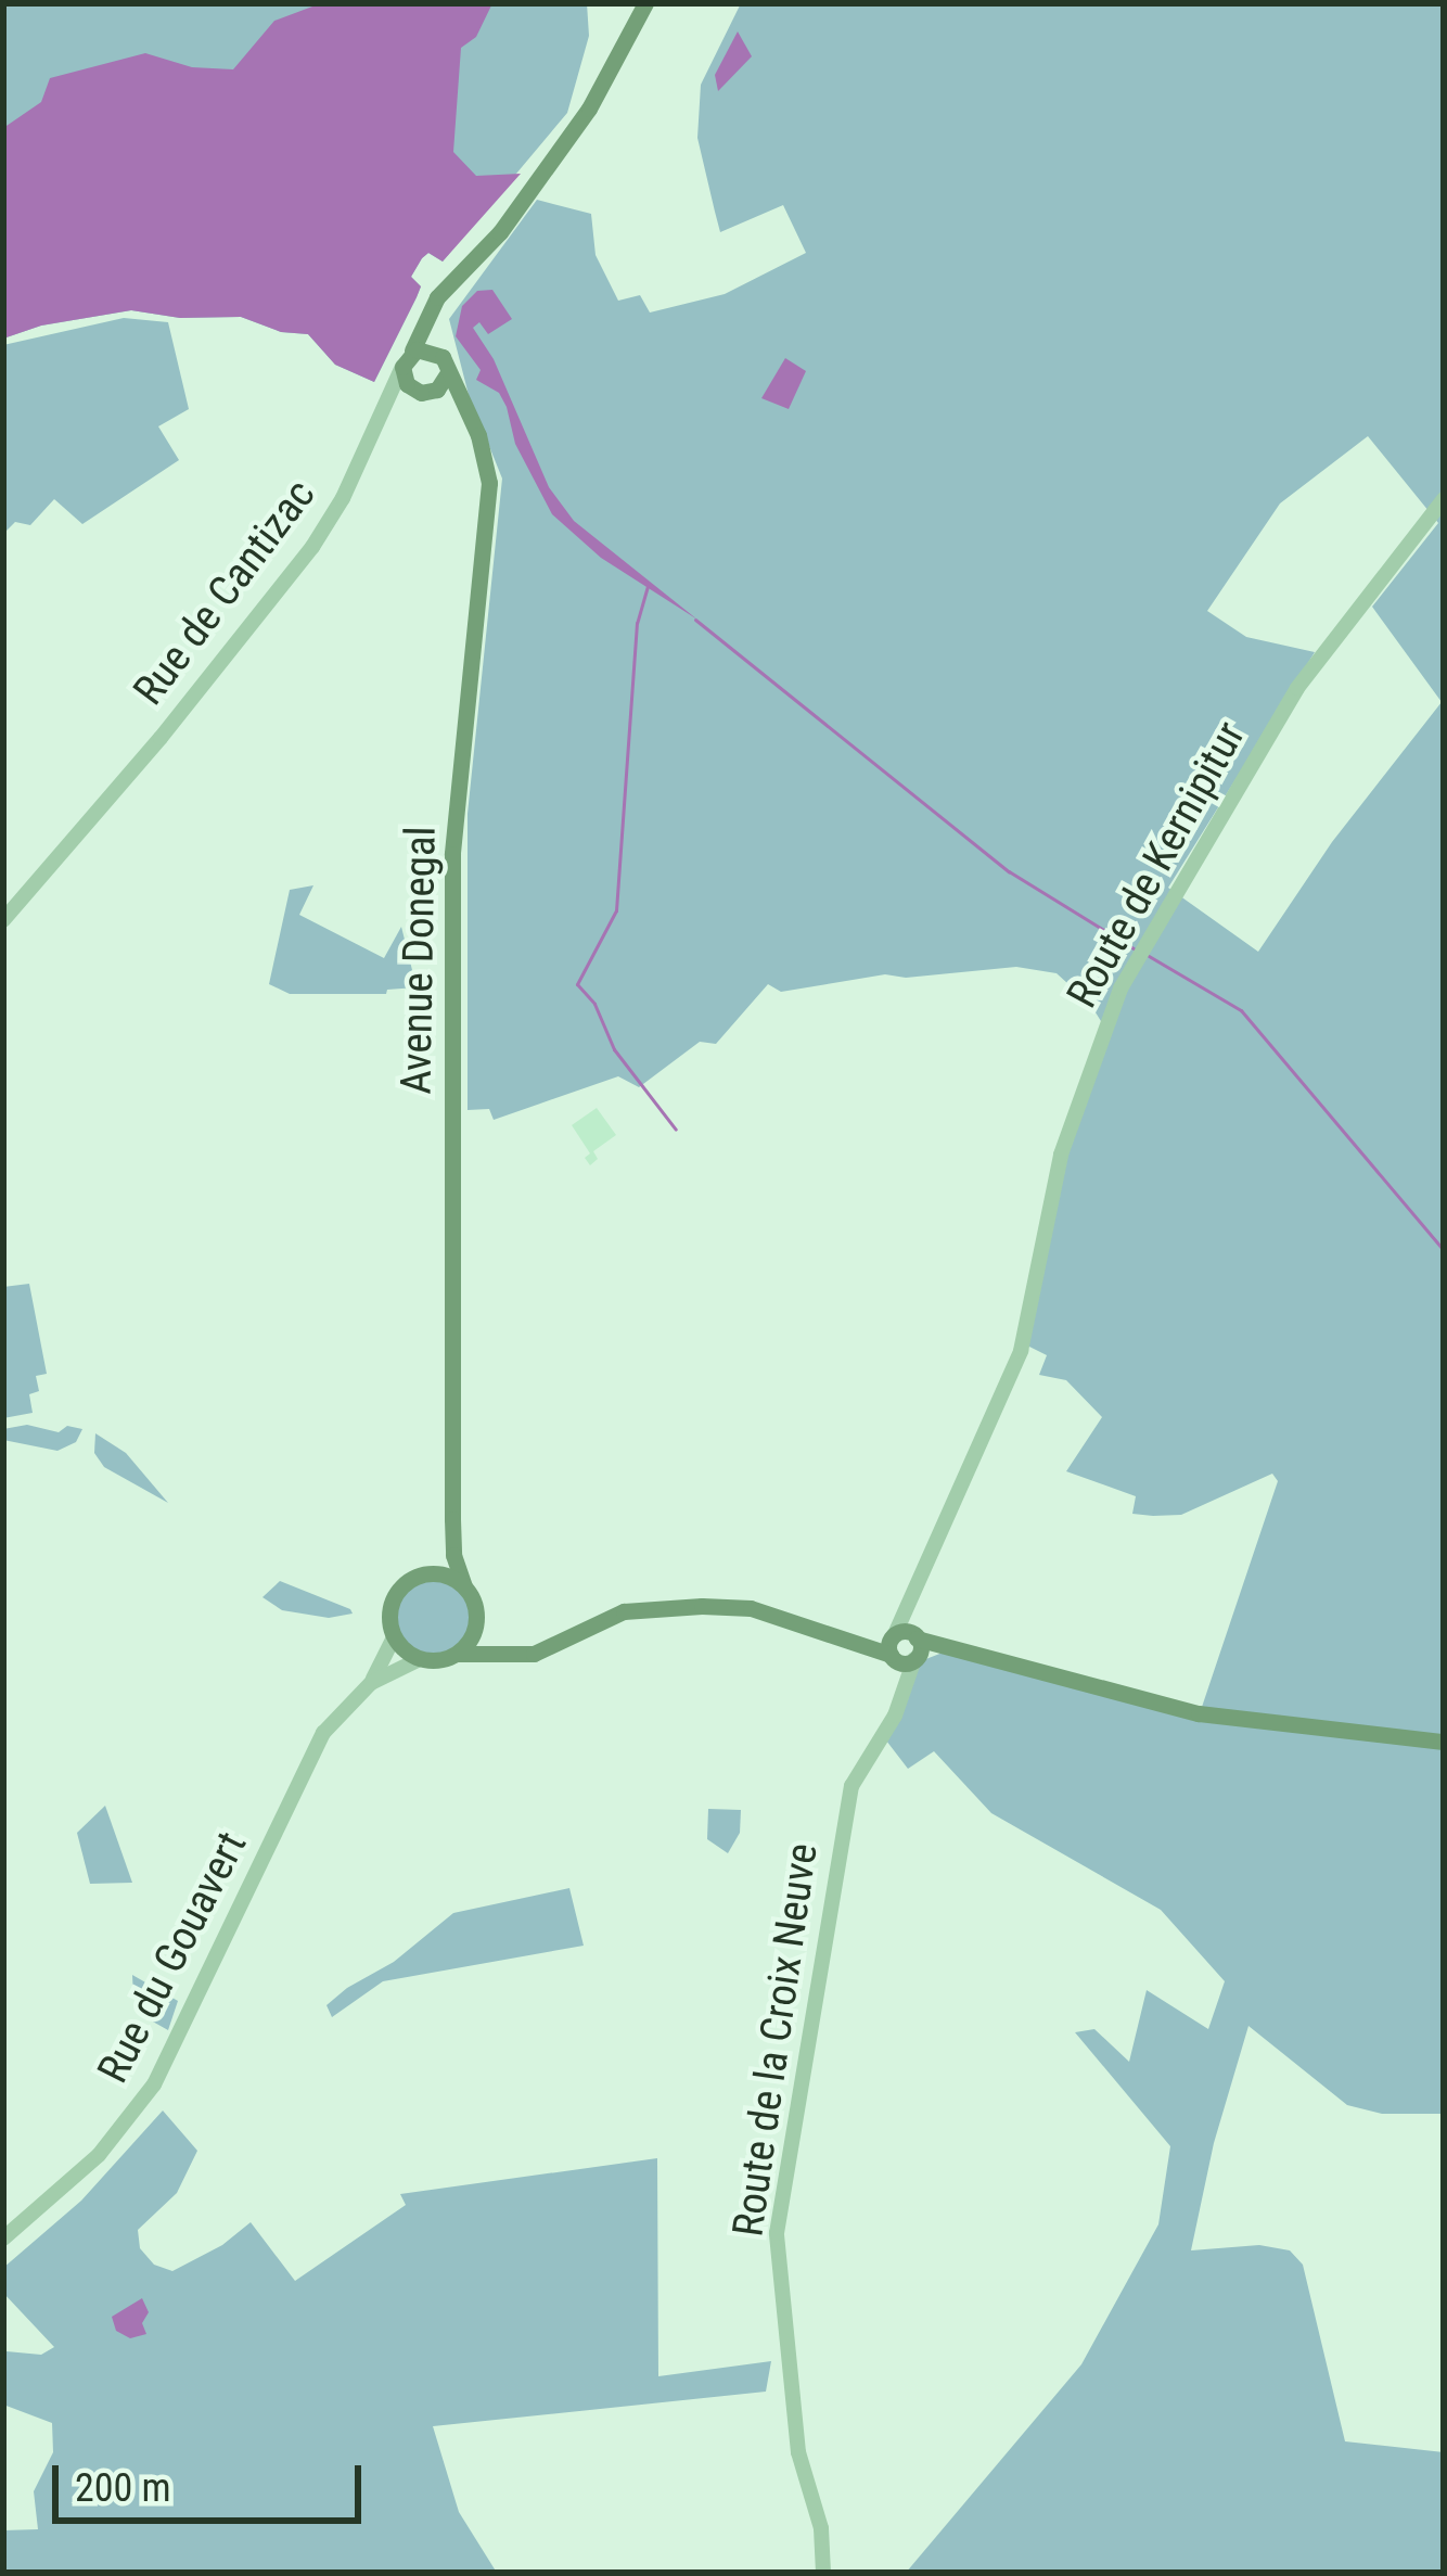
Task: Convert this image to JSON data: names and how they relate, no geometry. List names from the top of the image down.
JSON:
{
  "streets": {
    "main road": ["Avenue Donegal"],
    "street": [
      "Rue de Cantizac",
      "Route de Kernipitur",
      "Rue du Gouavert",
      "Route de la Croix Neuve"
    ]
  },
  "crossings": [
    ["Route de Kernipitur", "Route de la Croix Neuve"],
    ["Avenue Donegal", "Rue du Gouavert"]
  ],
  "scale_bar": "200 m"
}
